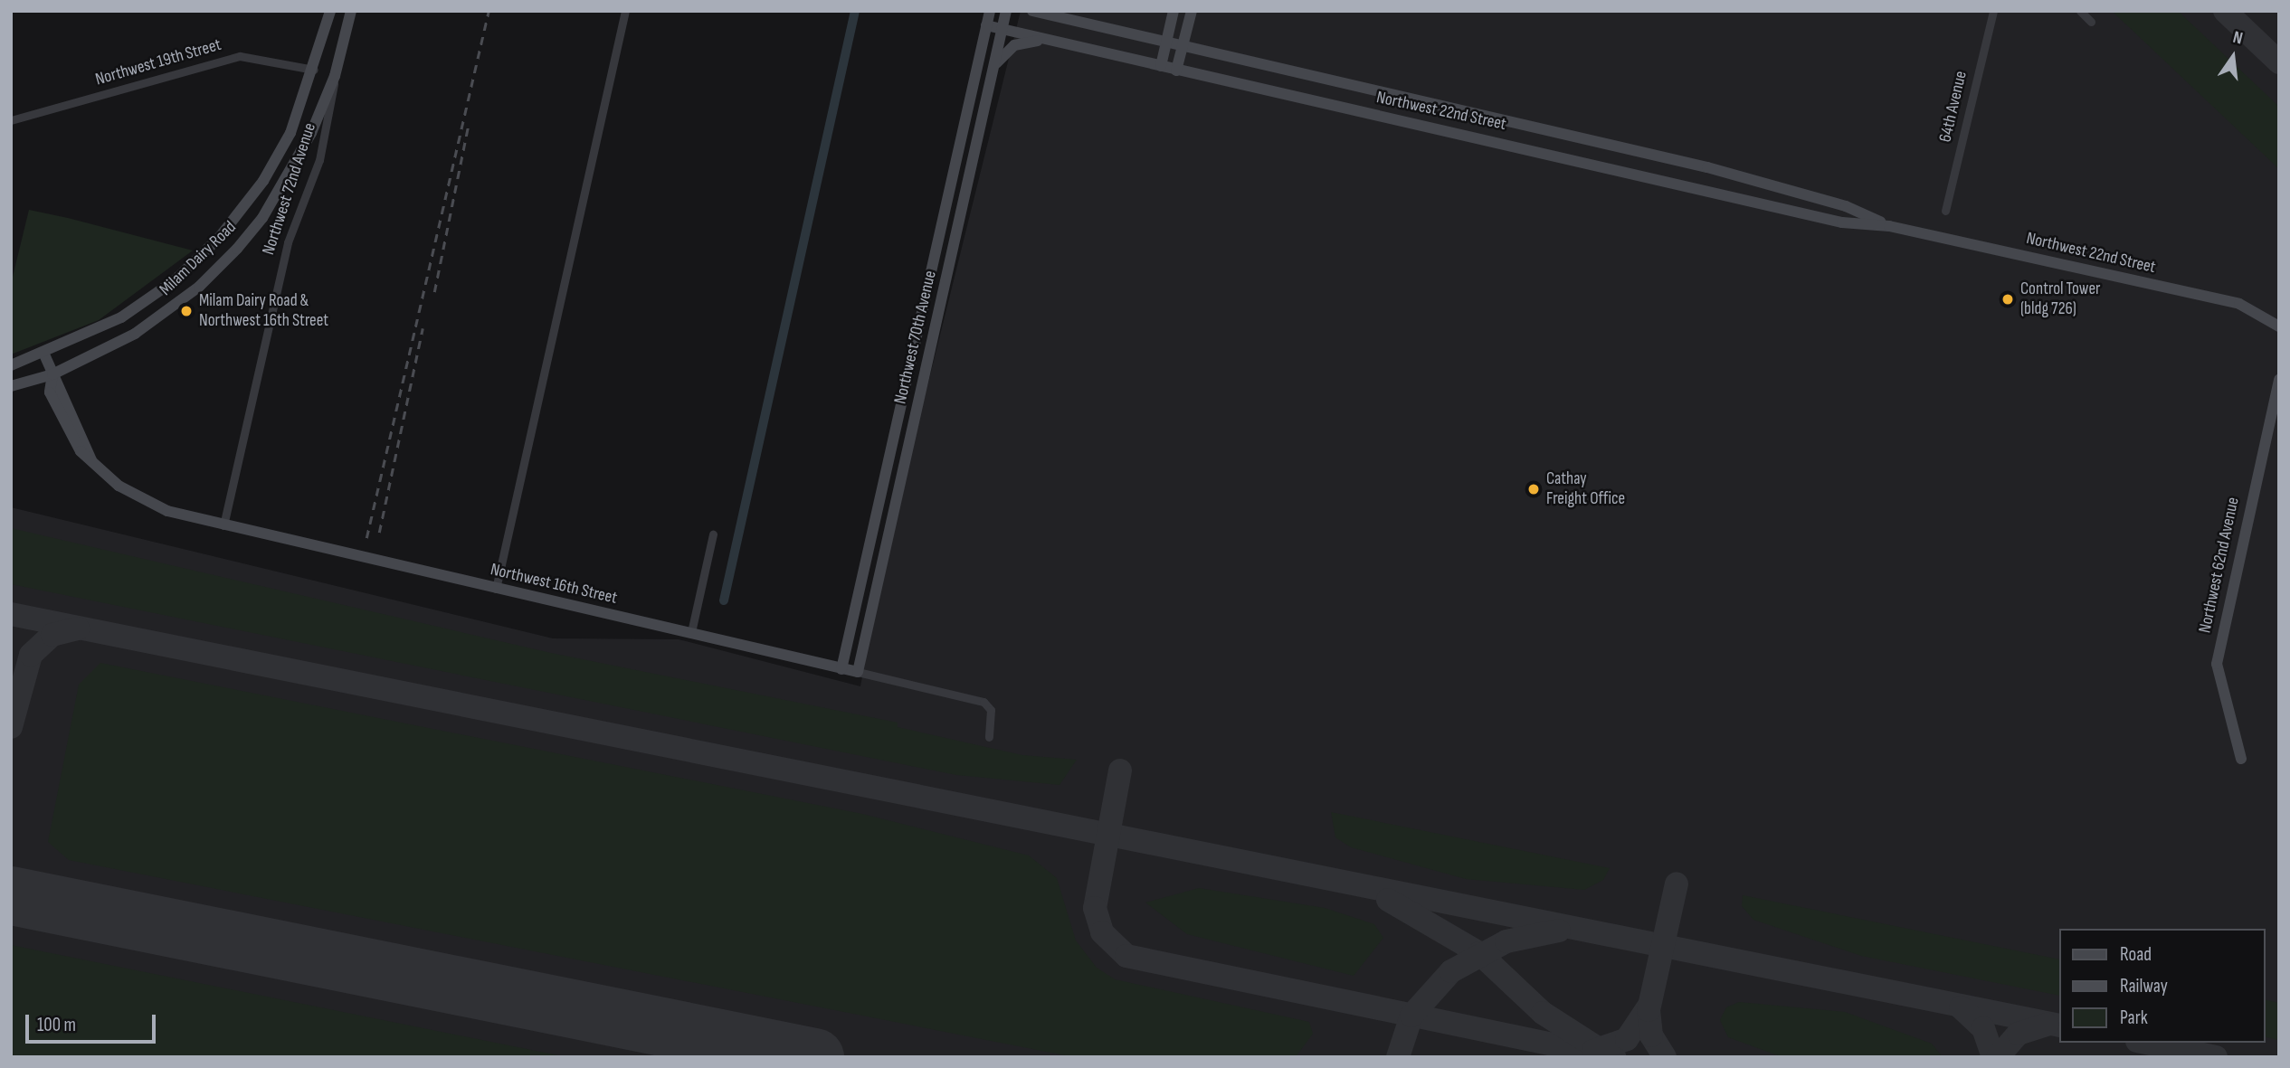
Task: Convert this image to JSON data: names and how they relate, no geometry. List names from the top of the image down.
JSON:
{
  "streets": {
    "main road": [
      "Northwest 22nd Street",
      "Northwest 72nd Avenue",
      "Milam Dairy Road",
      "Northwest 70th Avenue",
      "Northwest 62nd Avenue",
      "Northwest 16th Street"
    ],
    "street": ["Northwest 19th Street", "64th Avenue"]
  },
  "crossings": [
    ["Northwest 19th Street", "Milam Dairy Road"],
    ["Northwest 22nd Street", "Northwest 70th Avenue"],
    ["Northwest 72nd Avenue", "Milam Dairy Road"],
    ["Northwest 72nd Avenue", "Northwest 16th Street"],
    ["Milam Dairy Road", "Northwest 16th Street"],
    ["Northwest 70th Avenue", "Northwest 16th Street"]
  ],
  "places": ["Control Tower (bldg 726)", "Milam Dairy Road & Northwest 16th Street", "Cathay Freight Office"],
  "legend": ["Road", "Railway", "Park"],
  "scale_bar": "100 m",
  "north": "top"
}
